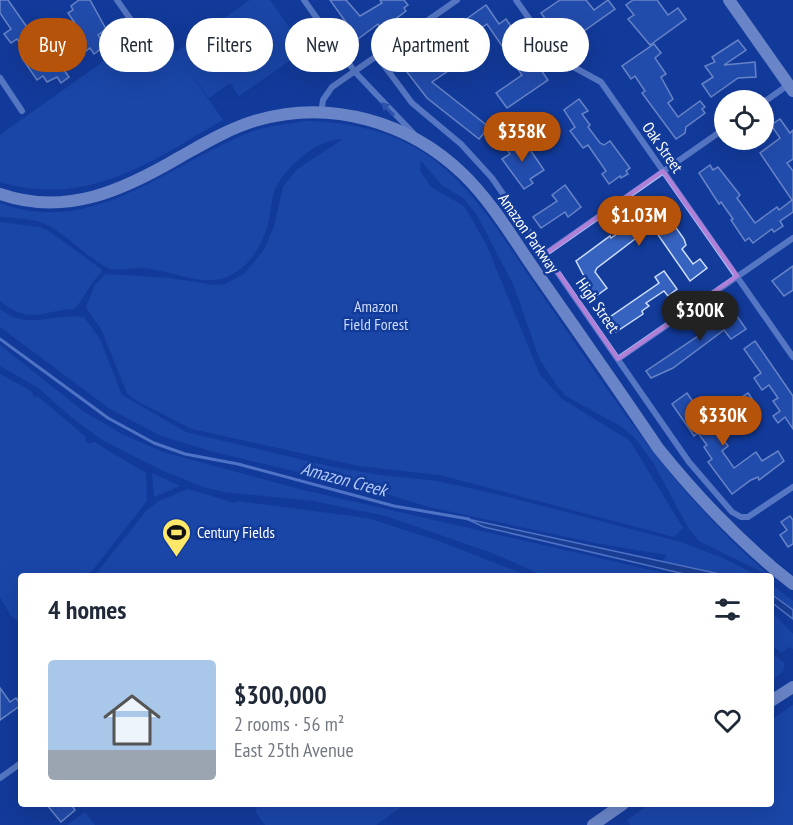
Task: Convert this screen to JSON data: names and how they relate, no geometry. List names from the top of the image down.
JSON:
{
  "streets": {
    "main road": ["Amazon Parkway"],
    "street": ["Oak Street", "High Street"]
  },
  "water": ["Amazon Creek"],
  "parks": ["Amazon Field Forest"],
  "places": {
    "sports": ["Century Fields"]
  },
  "page": {
    "chip": [
      "Buy",
      "Rent",
      "Filters",
      "New",
      "Apartment",
      "House"
    ],
    "price": [
      "$358K",
      "$1.03M",
      "$300K",
      "$330K"
    ],
    "heading": "4 homes",
    "list": [
      {
        "name": "$300,000",
        "note": "2 rooms · 56 m² · East 25th Avenue"
      }
    ]
  }
}
